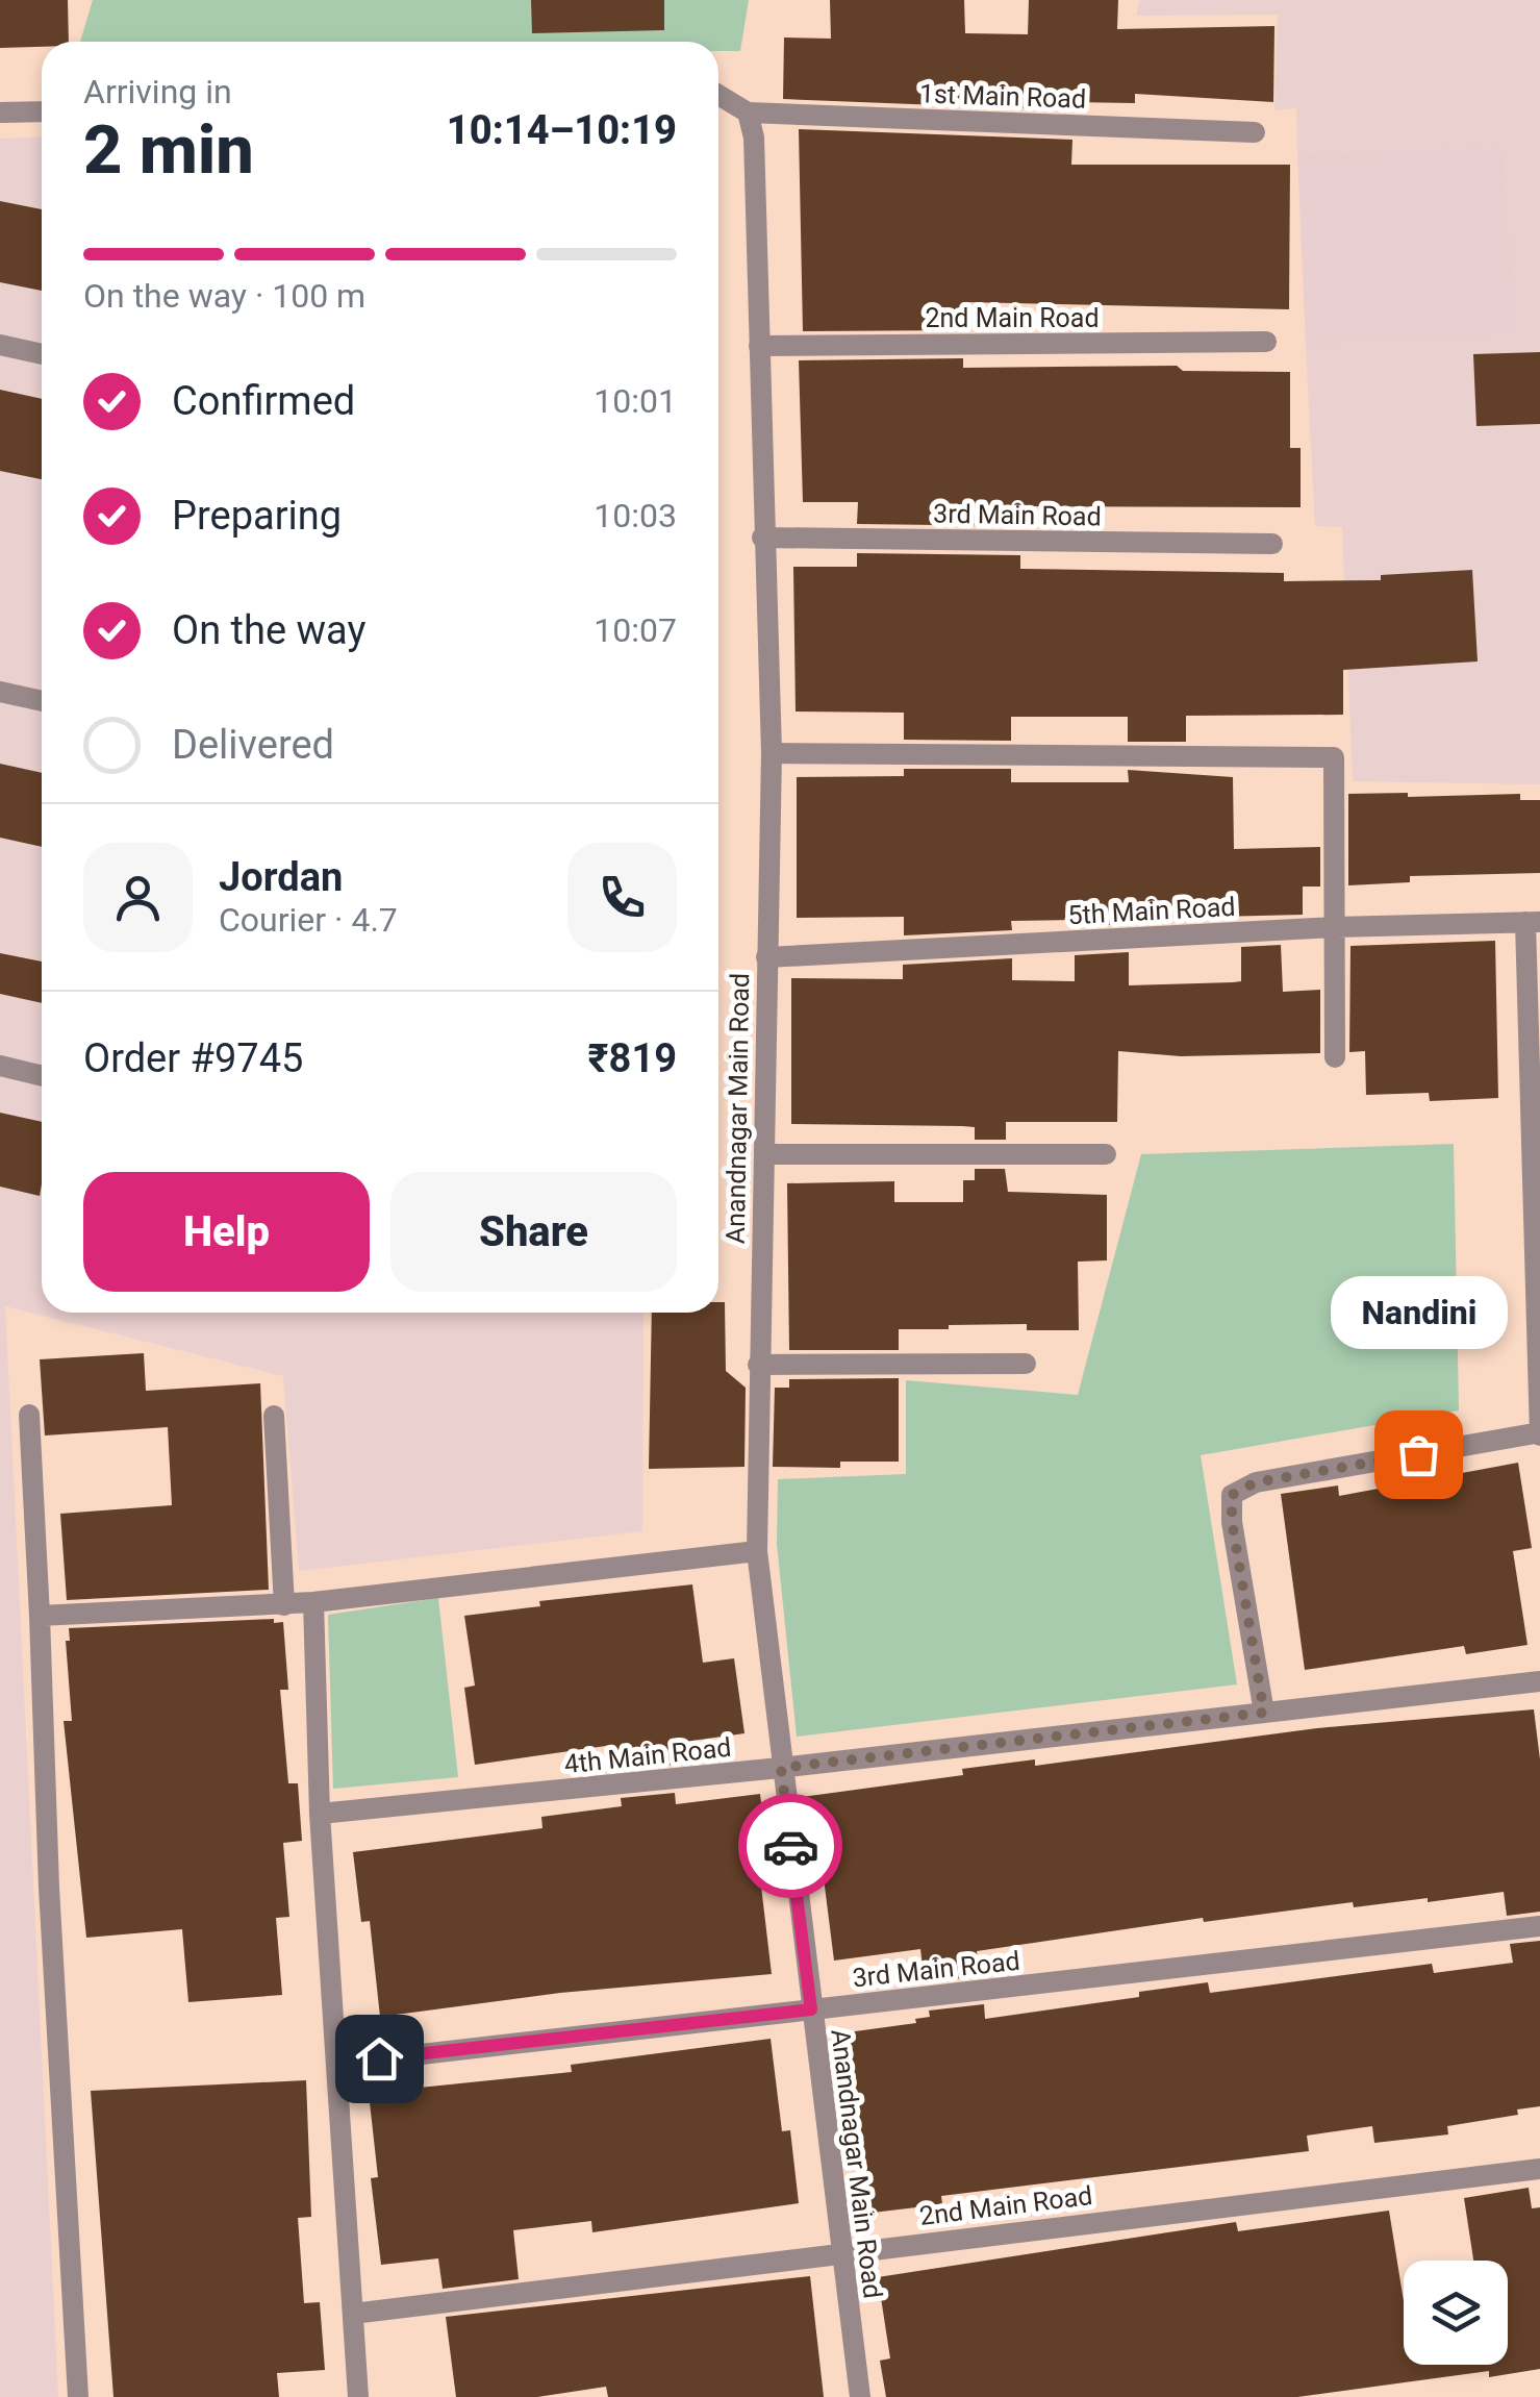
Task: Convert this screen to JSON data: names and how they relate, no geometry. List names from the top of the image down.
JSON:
{
  "streets": {
    "street": [
      "1st Main Road",
      "2nd Main Road",
      "3rd Main Road",
      "5th Main Road",
      "Anandnagar Main Road",
      "4th Main Road"
    ]
  },
  "crossings": [
    ["1st Main Road", "Anandnagar Main Road"],
    ["2nd Main Road", "Anandnagar Main Road"],
    ["3rd Main Road", "Anandnagar Main Road"],
    ["5th Main Road", "Anandnagar Main Road"],
    ["Anandnagar Main Road", "4th Main Road"]
  ],
  "places": ["Nandini"],
  "page": {
    "heading": ["2 min", "Arriving in", "10:14–10:19"],
    "panel": [
      "Jordan",
      "Courier · 4.7",
      "Order #9745",
      "₹819"
    ],
    "bar": "On the way · 100 m",
    "list": [
      ["Confirmed", "10:01"],
      ["Preparing", "10:03"],
      ["On the way", "10:07"],
      "Delivered"
    ],
    "buttons": ["Help", "Share"],
    "bubble": "Nandini"
  }
}
